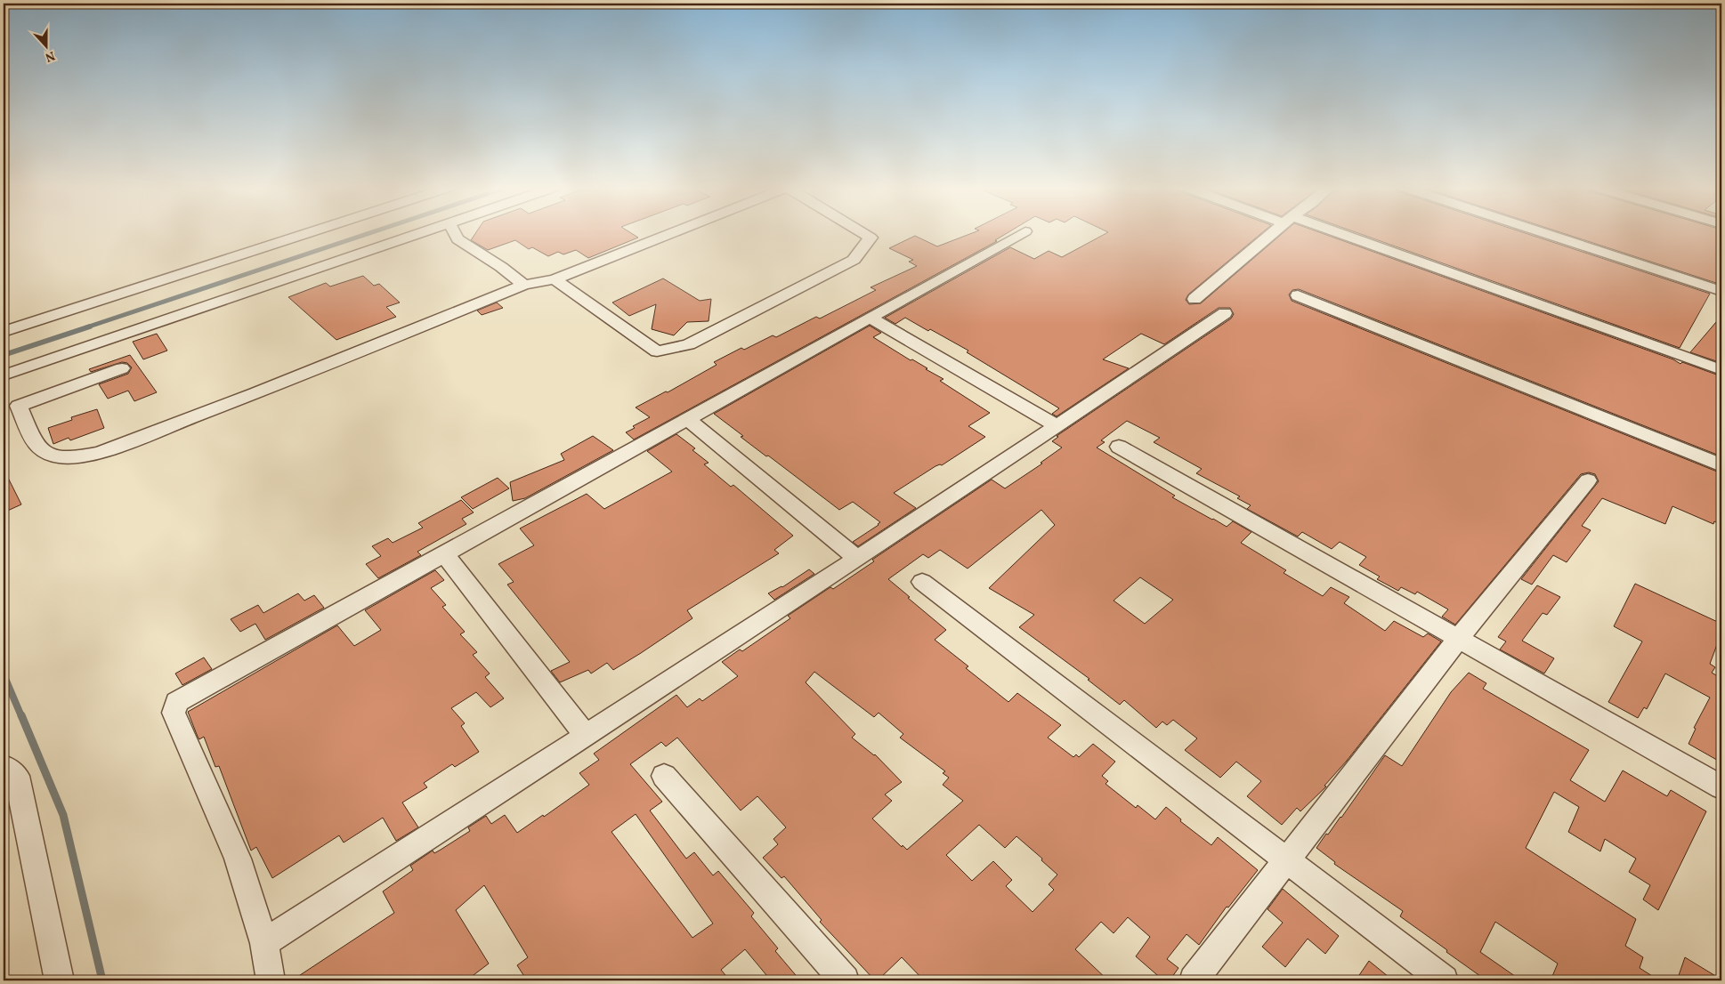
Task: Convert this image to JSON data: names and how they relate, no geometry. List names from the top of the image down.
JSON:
{
  "north": "bottom"
}
